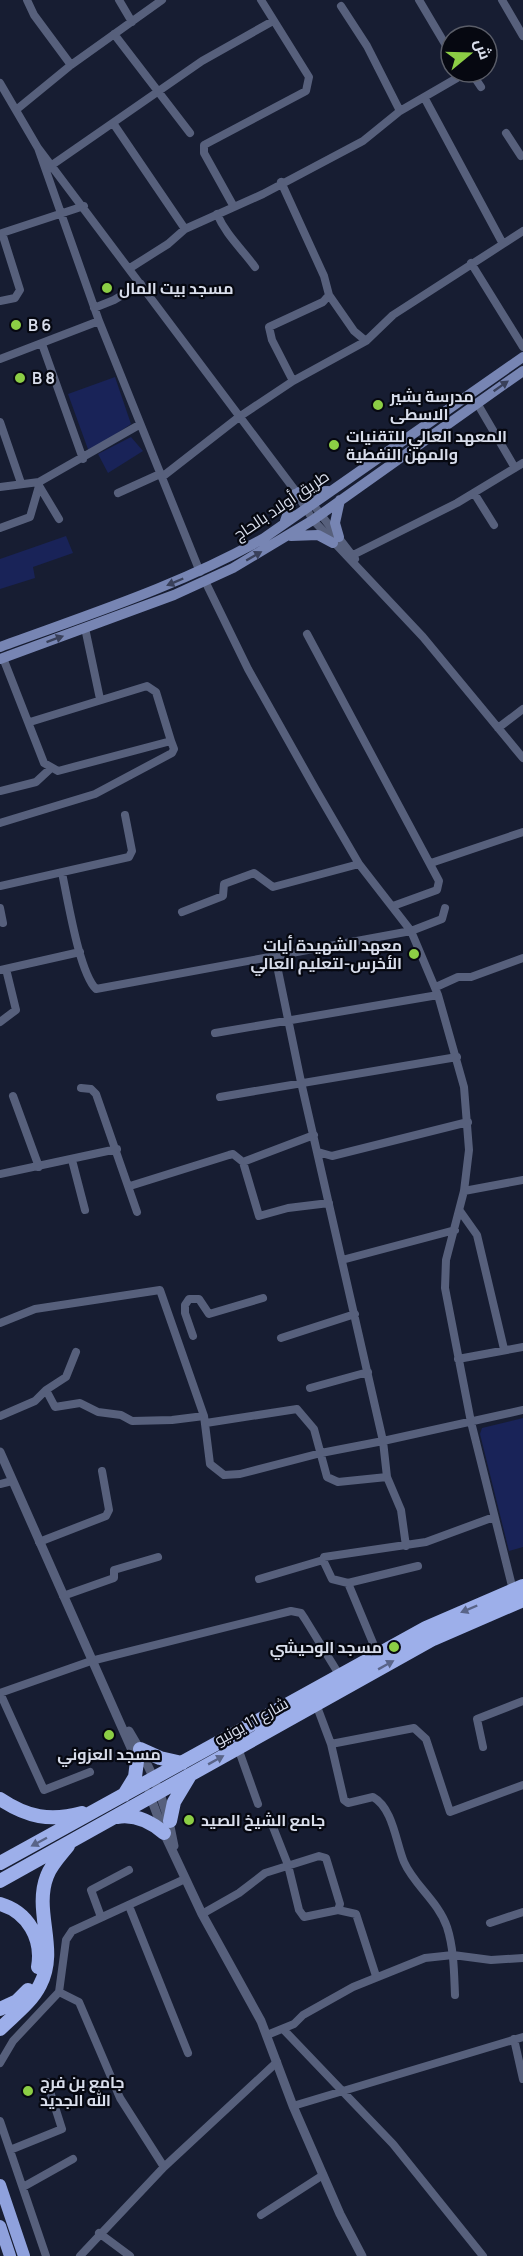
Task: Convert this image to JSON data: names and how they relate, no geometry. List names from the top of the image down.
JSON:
{
  "streets": {
    "highway": ["شارع 11 يونيو"],
    "main road": ["طريق أولاد بالحاج"]
  },
  "places": [
    "مسجد بيت المال",
    "B 6",
    "B 8",
    "مدرسة بشير الاسطى",
    "المعهد العالي للتقنيات والمهن النفطية",
    "معهد الشهيدة أيات الأخرس-لتعليم العالي",
    "مسجد الوحيشي",
    "مسجد العزوني",
    "جامع الشيخ الصيد",
    "جامع بن فرج الله الجديد"
  ],
  "north": "right"
}
